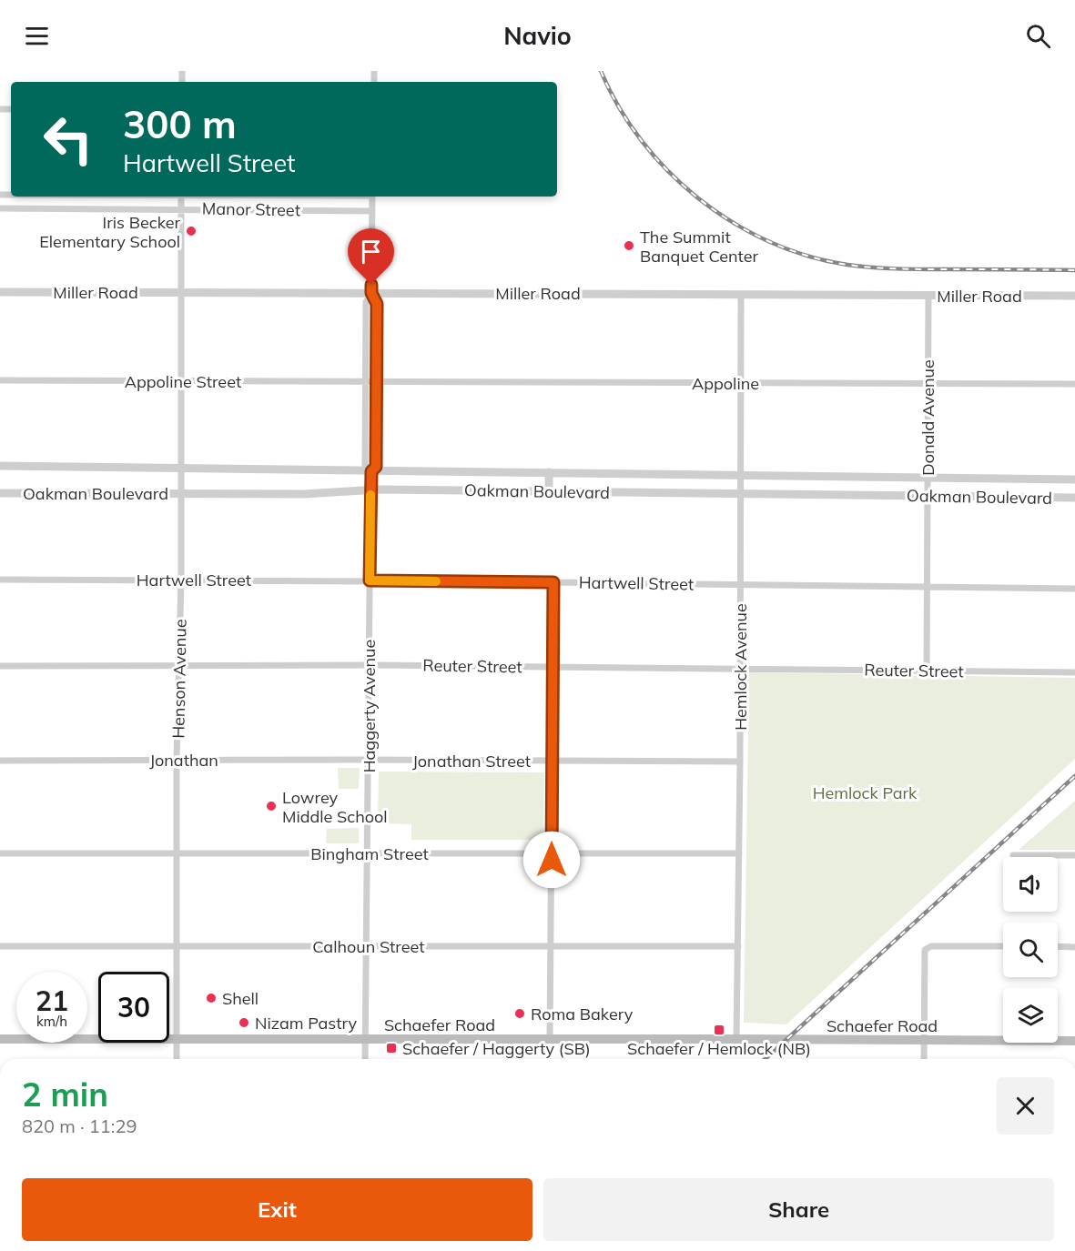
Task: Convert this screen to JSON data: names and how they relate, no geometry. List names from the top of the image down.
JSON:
{
  "streets": {
    "main road": ["Schaefer Road"],
    "street": [
      "Manor Street",
      "Miller Road",
      "Appoline Street",
      "Appoline",
      "Donald Avenue",
      "Oakman Boulevard",
      "Hartwell Street",
      "Reuter Street",
      "Hemlock Avenue",
      "Henson Avenue",
      "Haggerty Avenue",
      "Jonathan",
      "Jonathan Street",
      "Bingham Street",
      "Calhoun Street"
    ]
  },
  "crossings": [
    ["Manor Street", "Henson Avenue"],
    ["Manor Street", "Haggerty Avenue"],
    ["Miller Road", "Donald Avenue"],
    ["Miller Road", "Hemlock Avenue"],
    ["Miller Road", "Henson Avenue"],
    ["Miller Road", "Haggerty Avenue"],
    ["Appoline Street", "Appoline"],
    ["Appoline Street", "Henson Avenue"],
    ["Appoline Street", "Haggerty Avenue"],
    ["Appoline", "Donald Avenue"],
    ["Appoline", "Hemlock Avenue"],
    ["Appoline", "Haggerty Avenue"],
    ["Donald Avenue", "Oakman Boulevard"],
    ["Donald Avenue", "Hartwell Street"],
    ["Donald Avenue", "Reuter Street"],
    ["Oakman Boulevard", "Hemlock Avenue"],
    ["Oakman Boulevard", "Henson Avenue"],
    ["Oakman Boulevard", "Haggerty Avenue"],
    ["Hartwell Street", "Hemlock Avenue"],
    ["Hartwell Street", "Henson Avenue"],
    ["Hartwell Street", "Haggerty Avenue"],
    ["Reuter Street", "Hemlock Avenue"],
    ["Reuter Street", "Henson Avenue"],
    ["Reuter Street", "Haggerty Avenue"],
    ["Hemlock Avenue", "Jonathan Street"],
    ["Hemlock Avenue", "Bingham Street"],
    ["Hemlock Avenue", "Calhoun Street"],
    ["Hemlock Avenue", "Schaefer Road"],
    ["Henson Avenue", "Jonathan"],
    ["Henson Avenue", "Bingham Street"],
    ["Henson Avenue", "Calhoun Street"],
    ["Henson Avenue", "Schaefer Road"],
    ["Haggerty Avenue", "Jonathan"],
    ["Haggerty Avenue", "Jonathan Street"],
    ["Haggerty Avenue", "Bingham Street"],
    ["Haggerty Avenue", "Calhoun Street"],
    ["Haggerty Avenue", "Schaefer Road"],
    ["Jonathan", "Jonathan Street"]
  ],
  "parks": ["Hemlock Park"],
  "places": {
    "other": [
      "Iris Becker Elementary School",
      "The Summit Banquet Center",
      "Lowrey Middle School",
      "Shell",
      "Roma Bakery",
      "Nizam Pastry"
    ],
    "transit": ["Schaefer / Hemlock (NB)", "Schaefer / Haggerty (SB)"]
  },
  "page": {
    "header": "Navio",
    "turn": ["300 m", "Hartwell Street"],
    "speed": "21 km/h",
    "limit": "30",
    "heading": ["2 min", "820 m · 11:29"],
    "buttons": ["Exit", "Share"]
  }
}
